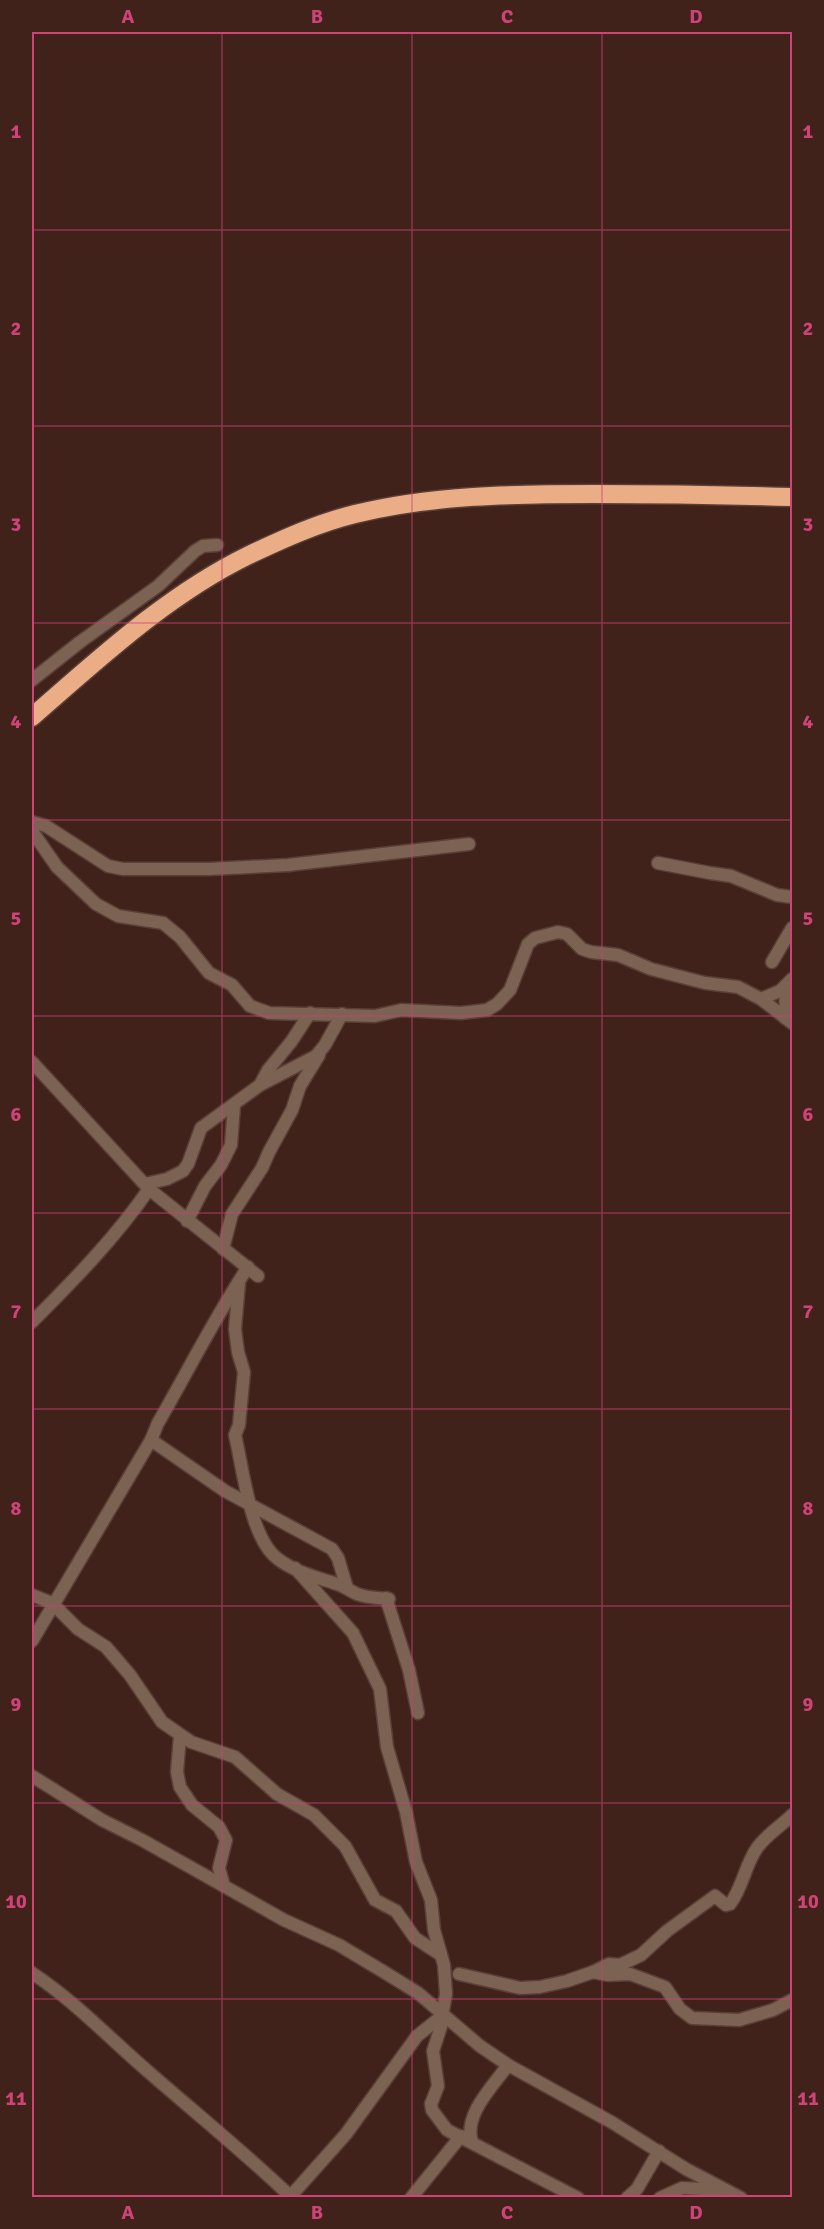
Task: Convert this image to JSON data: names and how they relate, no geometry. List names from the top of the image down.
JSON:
{
  "grid": {
    "columns": [
      "A",
      "B",
      "C",
      "D"
    ],
    "rows": [
      "1",
      "2",
      "3",
      "4",
      "5",
      "6",
      "7",
      "8",
      "9",
      "10",
      "11"
    ]
  }
}
